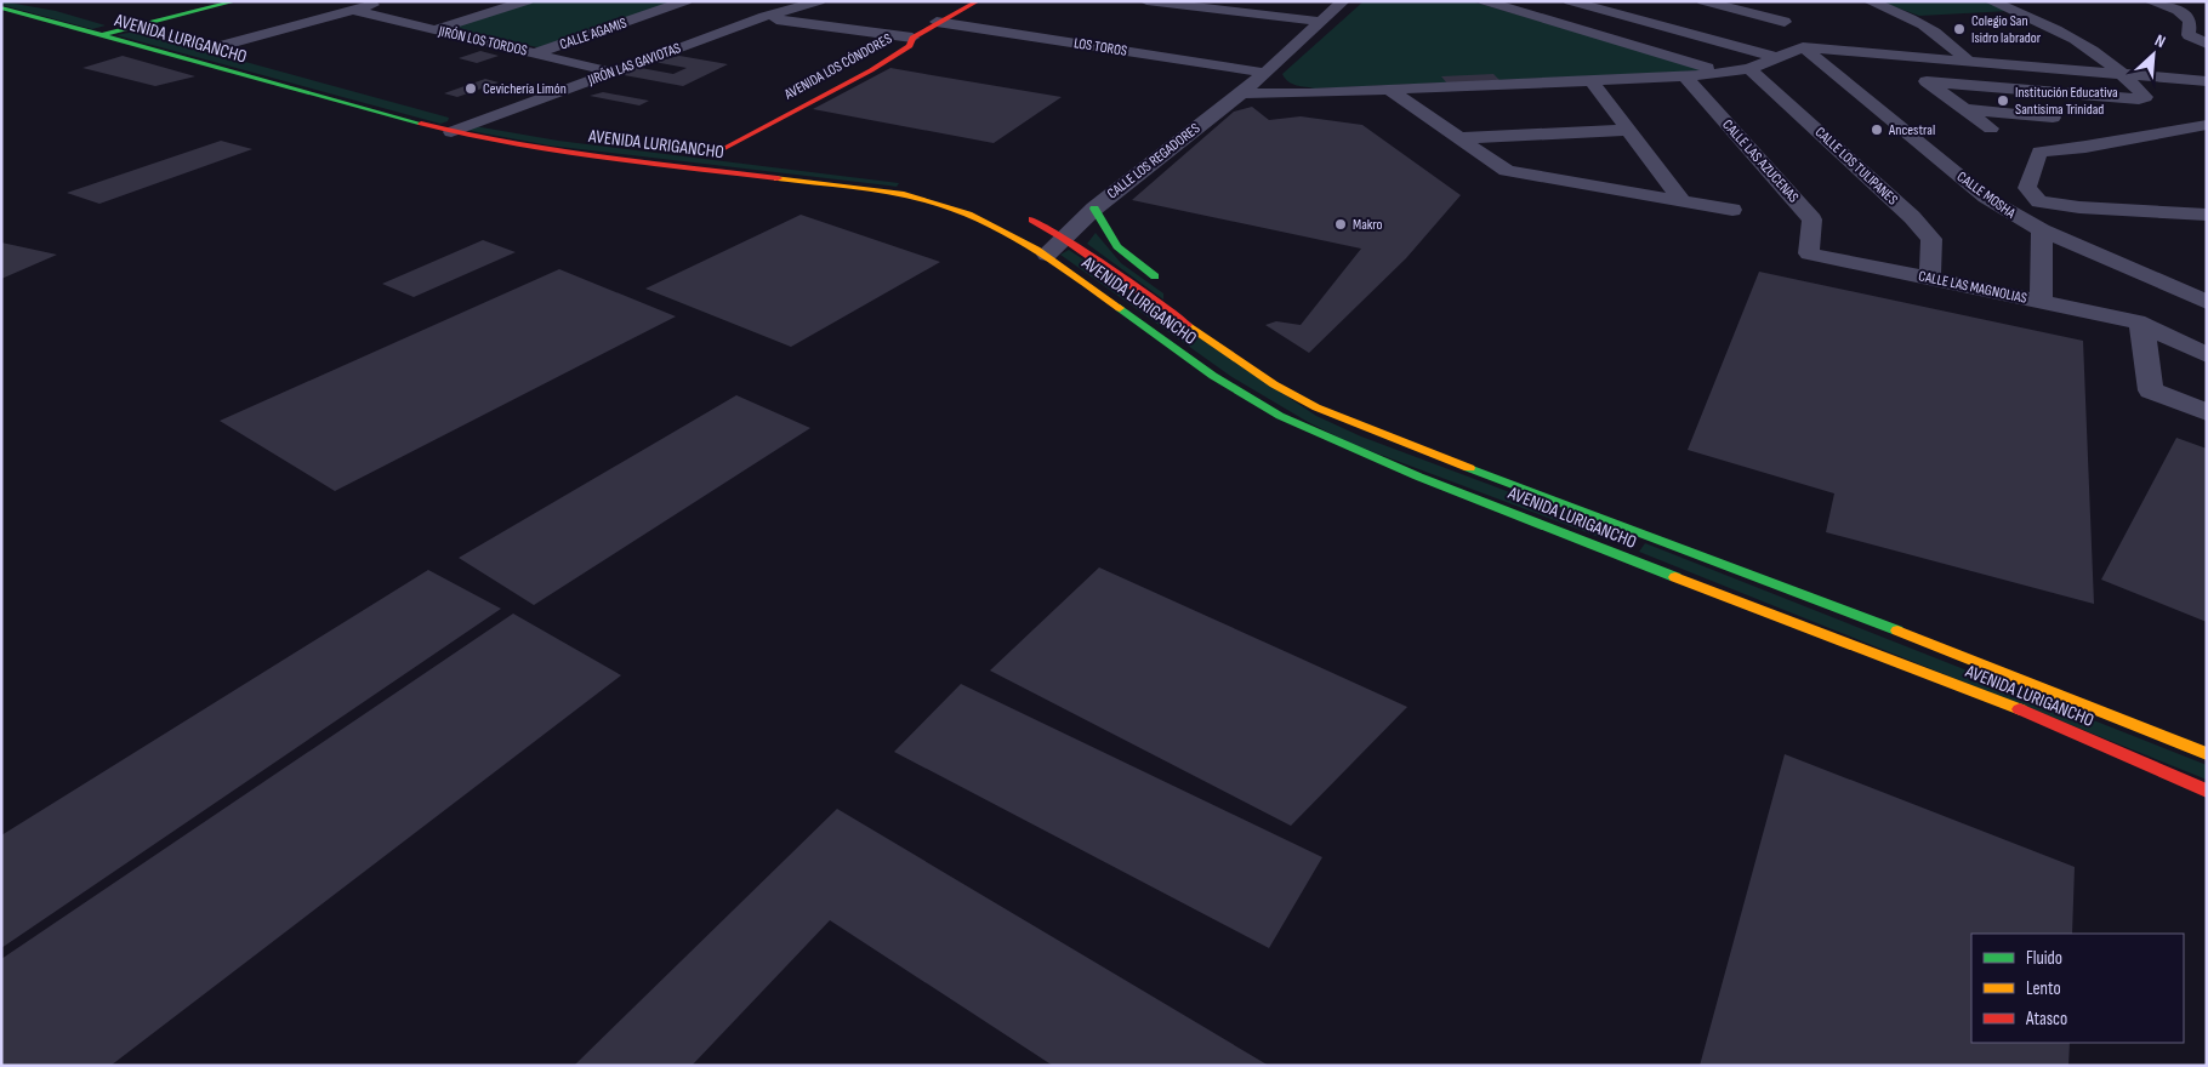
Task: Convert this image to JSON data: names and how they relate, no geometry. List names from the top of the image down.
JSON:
{
  "streets": {
    "main road": ["AVENIDA LURIGANCHO", "AVENIDA LOS CÓNDORES"],
    "street": [
      "CALLE AGAMIS",
      "JIRÓN LOS TORDOS",
      "LOS TOROS",
      "JIRÓN LAS GAVIOTAS",
      "CALLE LOS REGADORES",
      "CALLE LAS AZUCENAS",
      "CALLE LOS TULIPANES",
      "CALLE MOSHA",
      "CALLE LAS MAGNOLIAS"
    ]
  },
  "crossings": [
    ["CALLE AGAMIS", "JIRÓN LOS TORDOS"],
    ["AVENIDA LURIGANCHO", "JIRÓN LAS GAVIOTAS"],
    ["AVENIDA LURIGANCHO", "AVENIDA LOS CÓNDORES"],
    ["AVENIDA LURIGANCHO", "CALLE LOS REGADORES"],
    ["JIRÓN LOS TORDOS", "JIRÓN LAS GAVIOTAS"],
    ["LOS TOROS", "AVENIDA LOS CÓNDORES"],
    ["LOS TOROS", "CALLE LOS REGADORES"],
    ["CALLE LAS AZUCENAS", "CALLE LAS MAGNOLIAS"],
    ["CALLE LOS TULIPANES", "CALLE LAS MAGNOLIAS"]
  ],
  "places": [
    "Colegio San Isidro labrador",
    "Cevichería Limón",
    "Institución Educativa Santisima Trinidad",
    "Ancestral",
    "Makro"
  ],
  "legend": ["Fluido", "Lento", "Atasco"],
  "north": "top right"
}
